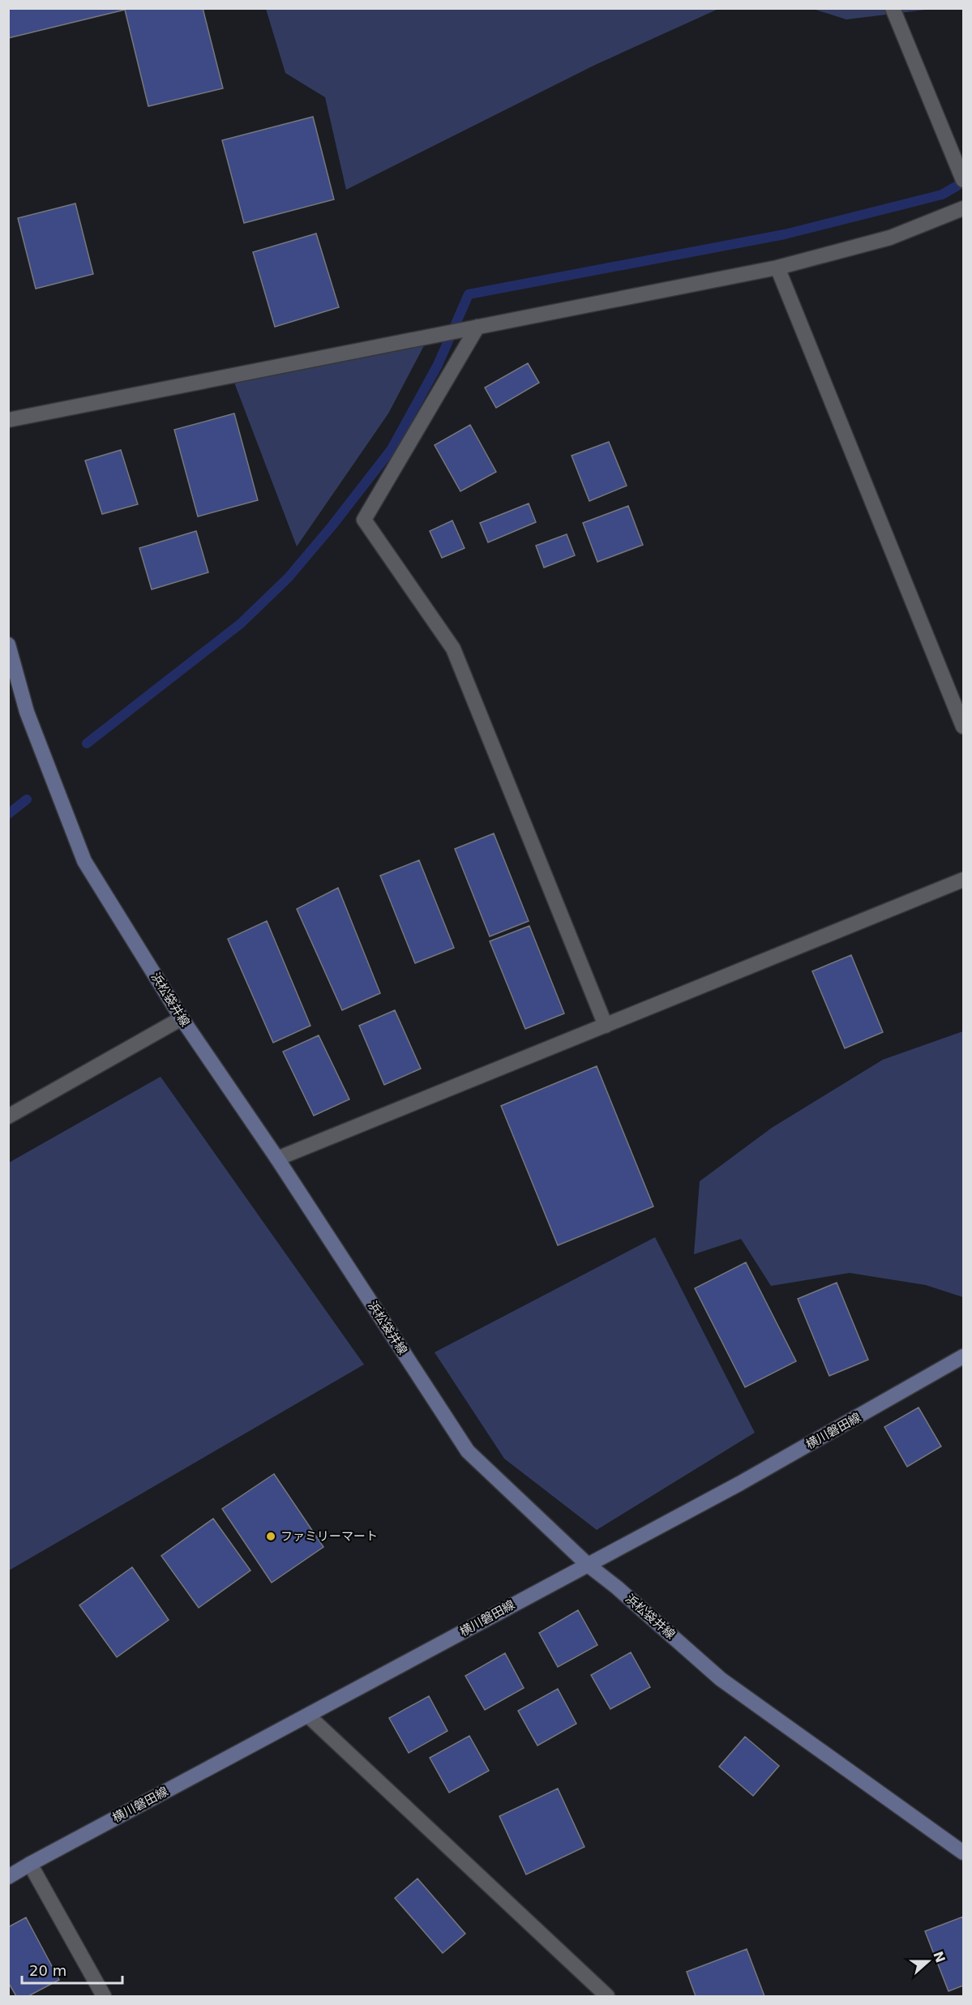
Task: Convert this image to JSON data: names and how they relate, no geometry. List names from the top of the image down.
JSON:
{
  "streets": {
    "main road": ["浜松袋井線", "横川磐田線"]
  },
  "crossings": [
    ["浜松袋井線", "横川磐田線"]
  ],
  "places": ["ファミリーマート"],
  "scale_bar": "20 m",
  "north": "right"
}
